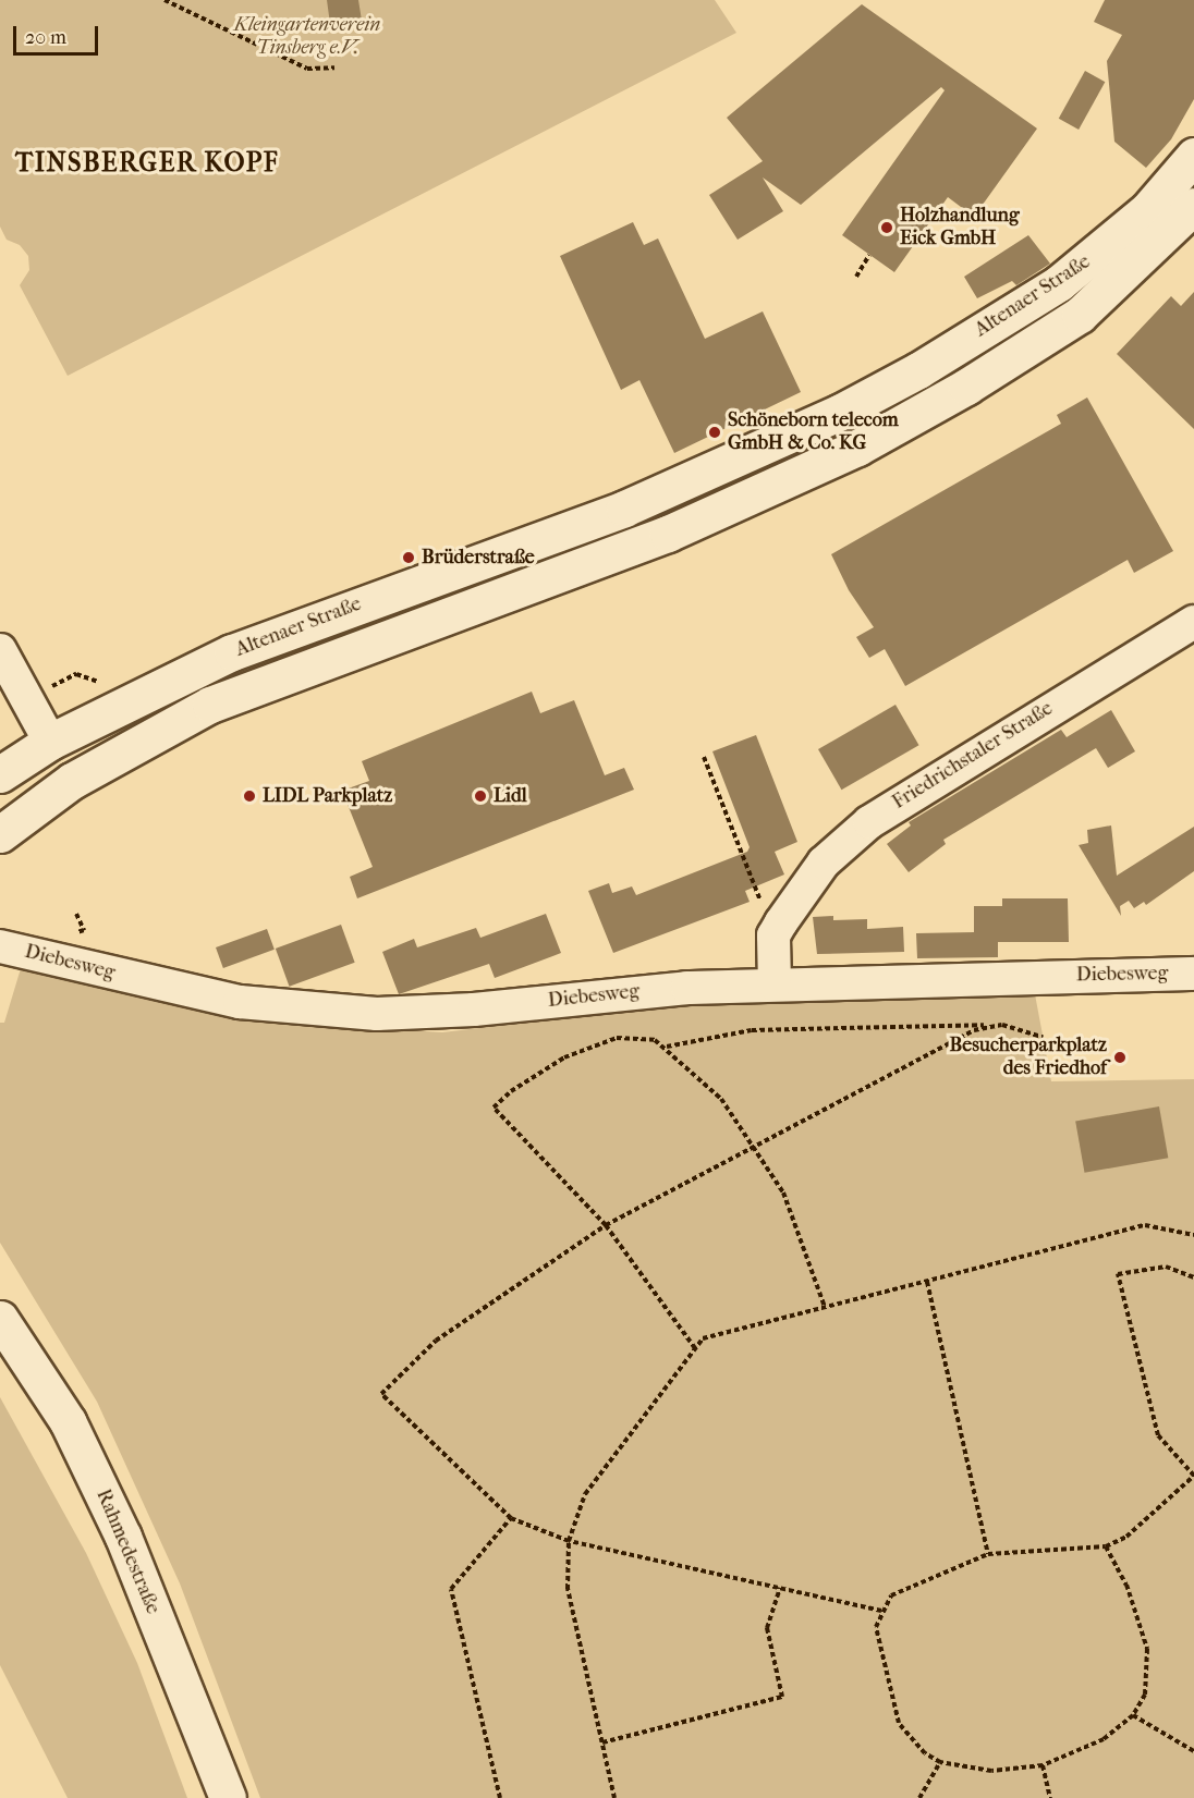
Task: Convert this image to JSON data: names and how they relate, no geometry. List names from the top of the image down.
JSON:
{
  "streets": {
    "main road": ["Altenaer Straße", "Rahmedestraße"],
    "street": ["Friedrichstaler Straße", "Diebesweg"]
  },
  "crossings": [
    ["Friedrichstaler Straße", "Diebesweg"]
  ],
  "districts": ["TINSBERGER KOPF"],
  "parks": ["Kleingartenverein Tinsberg e.V."],
  "places": [
    "Holzhandlung Eick GmbH",
    "Schöneborn telecom GmbH & Co. KG",
    "Brüderstraße",
    "LIDL Parkplatz",
    "Lidl",
    "Besucherparkplatz des Friedhof"
  ],
  "scale_bar": "20 m"
}
